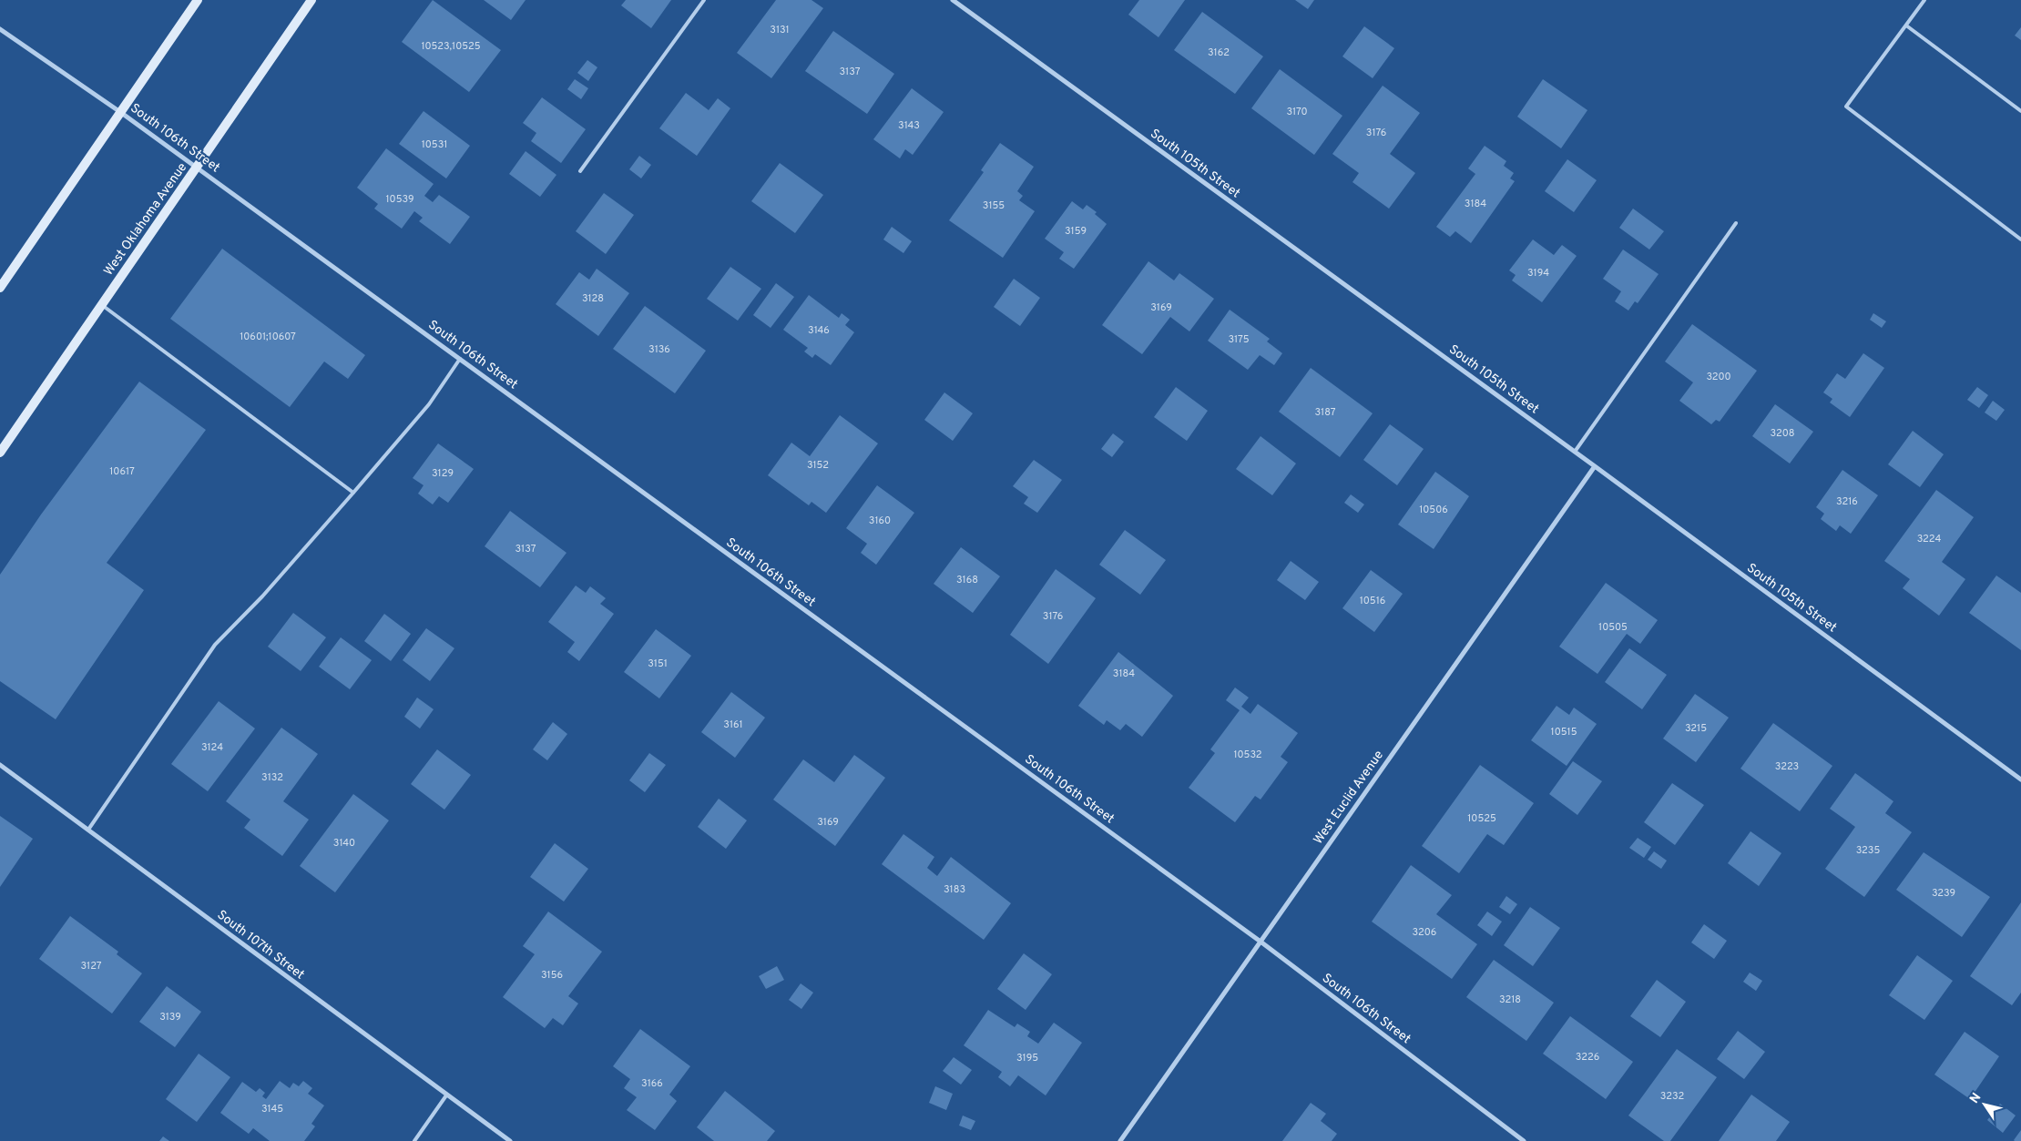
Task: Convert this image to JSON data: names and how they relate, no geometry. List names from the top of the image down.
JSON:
{
  "streets": {
    "main road": ["West Oklahoma Avenue"],
    "street": [
      "South 106th Street",
      "South 105th Street",
      "West Euclid Avenue",
      "South 107th Street"
    ]
  },
  "crossings": [
    ["South 106th Street", "West Oklahoma Avenue"],
    ["South 106th Street", "West Euclid Avenue"],
    ["South 105th Street", "West Euclid Avenue"]
  ],
  "house_numbers": [
    "3131",
    "10523,10525",
    "3162",
    "3137",
    "3170",
    "3143",
    "3176",
    "10531",
    "10539",
    "3184",
    "3155",
    "3159",
    "3194",
    "3128",
    "3169",
    "3146",
    "10601;10607",
    "3175",
    "3136",
    "3200",
    "3187",
    "3208",
    "3152",
    "10617",
    "3129",
    "3216",
    "10506",
    "3160",
    "3224",
    "3137",
    "3168",
    "10516",
    "3176",
    "10505",
    "3151",
    "3184",
    "3161",
    "3215",
    "10515",
    "3124",
    "10532",
    "3223",
    "3132",
    "10525",
    "3169",
    "3140",
    "3235",
    "3183",
    "3239",
    "3206",
    "3127",
    "3156",
    "3218",
    "3139",
    "3226",
    "3195",
    "3166",
    "3232",
    "3145"
  ],
  "north": "top left"
}
